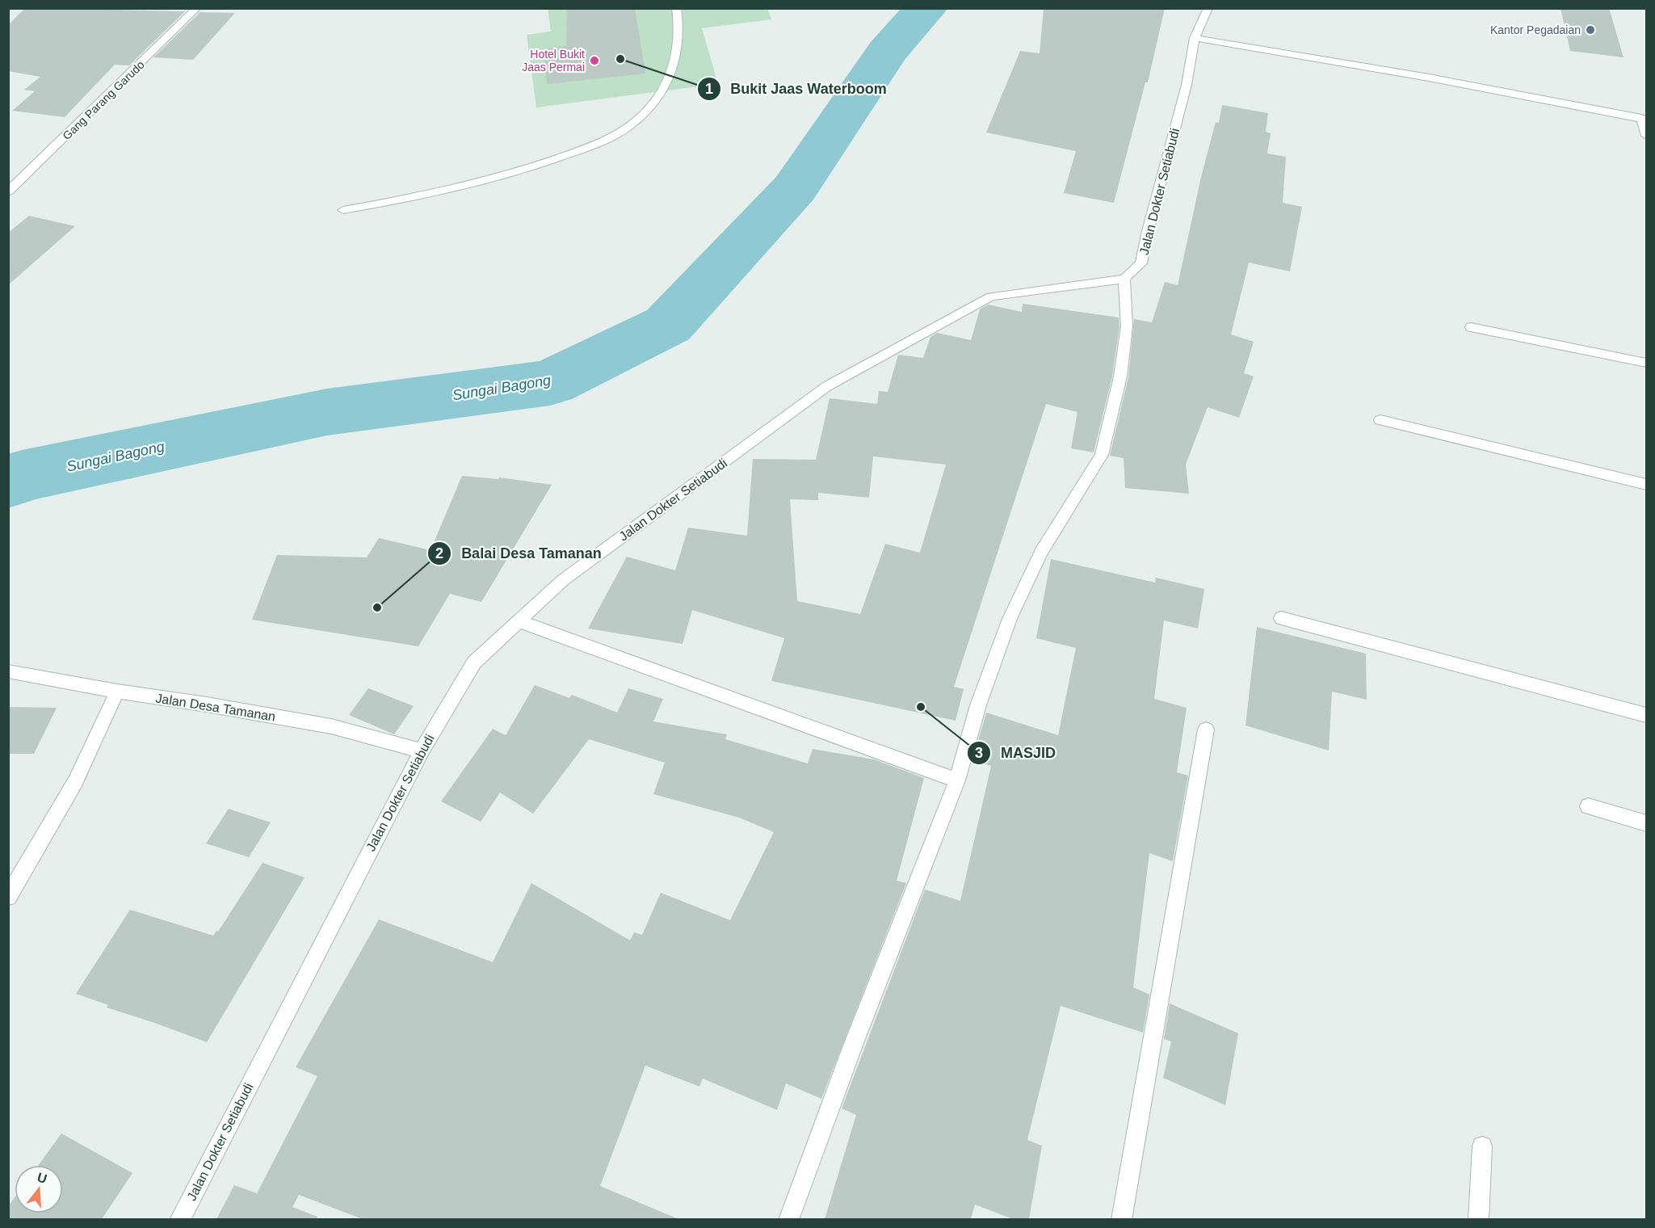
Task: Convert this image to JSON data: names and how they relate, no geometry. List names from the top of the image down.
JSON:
{
  "streets": {
    "street": ["Gang Parang Garudo", "Jalan Dokter Setiabudi", "Jalan Desa Tamanan"]
  },
  "crossings": [
    ["Jalan Dokter Setiabudi", "Jalan Desa Tamanan"]
  ],
  "water": ["Sungai Bagong"],
  "places": [
    "Kantor Pegadaian",
    "Bukit Jaas Waterboom",
    "Hotel Bukit Jaas Permai",
    "Balai Desa Tamanan",
    "MASJID"
  ],
  "north": "top"
}
